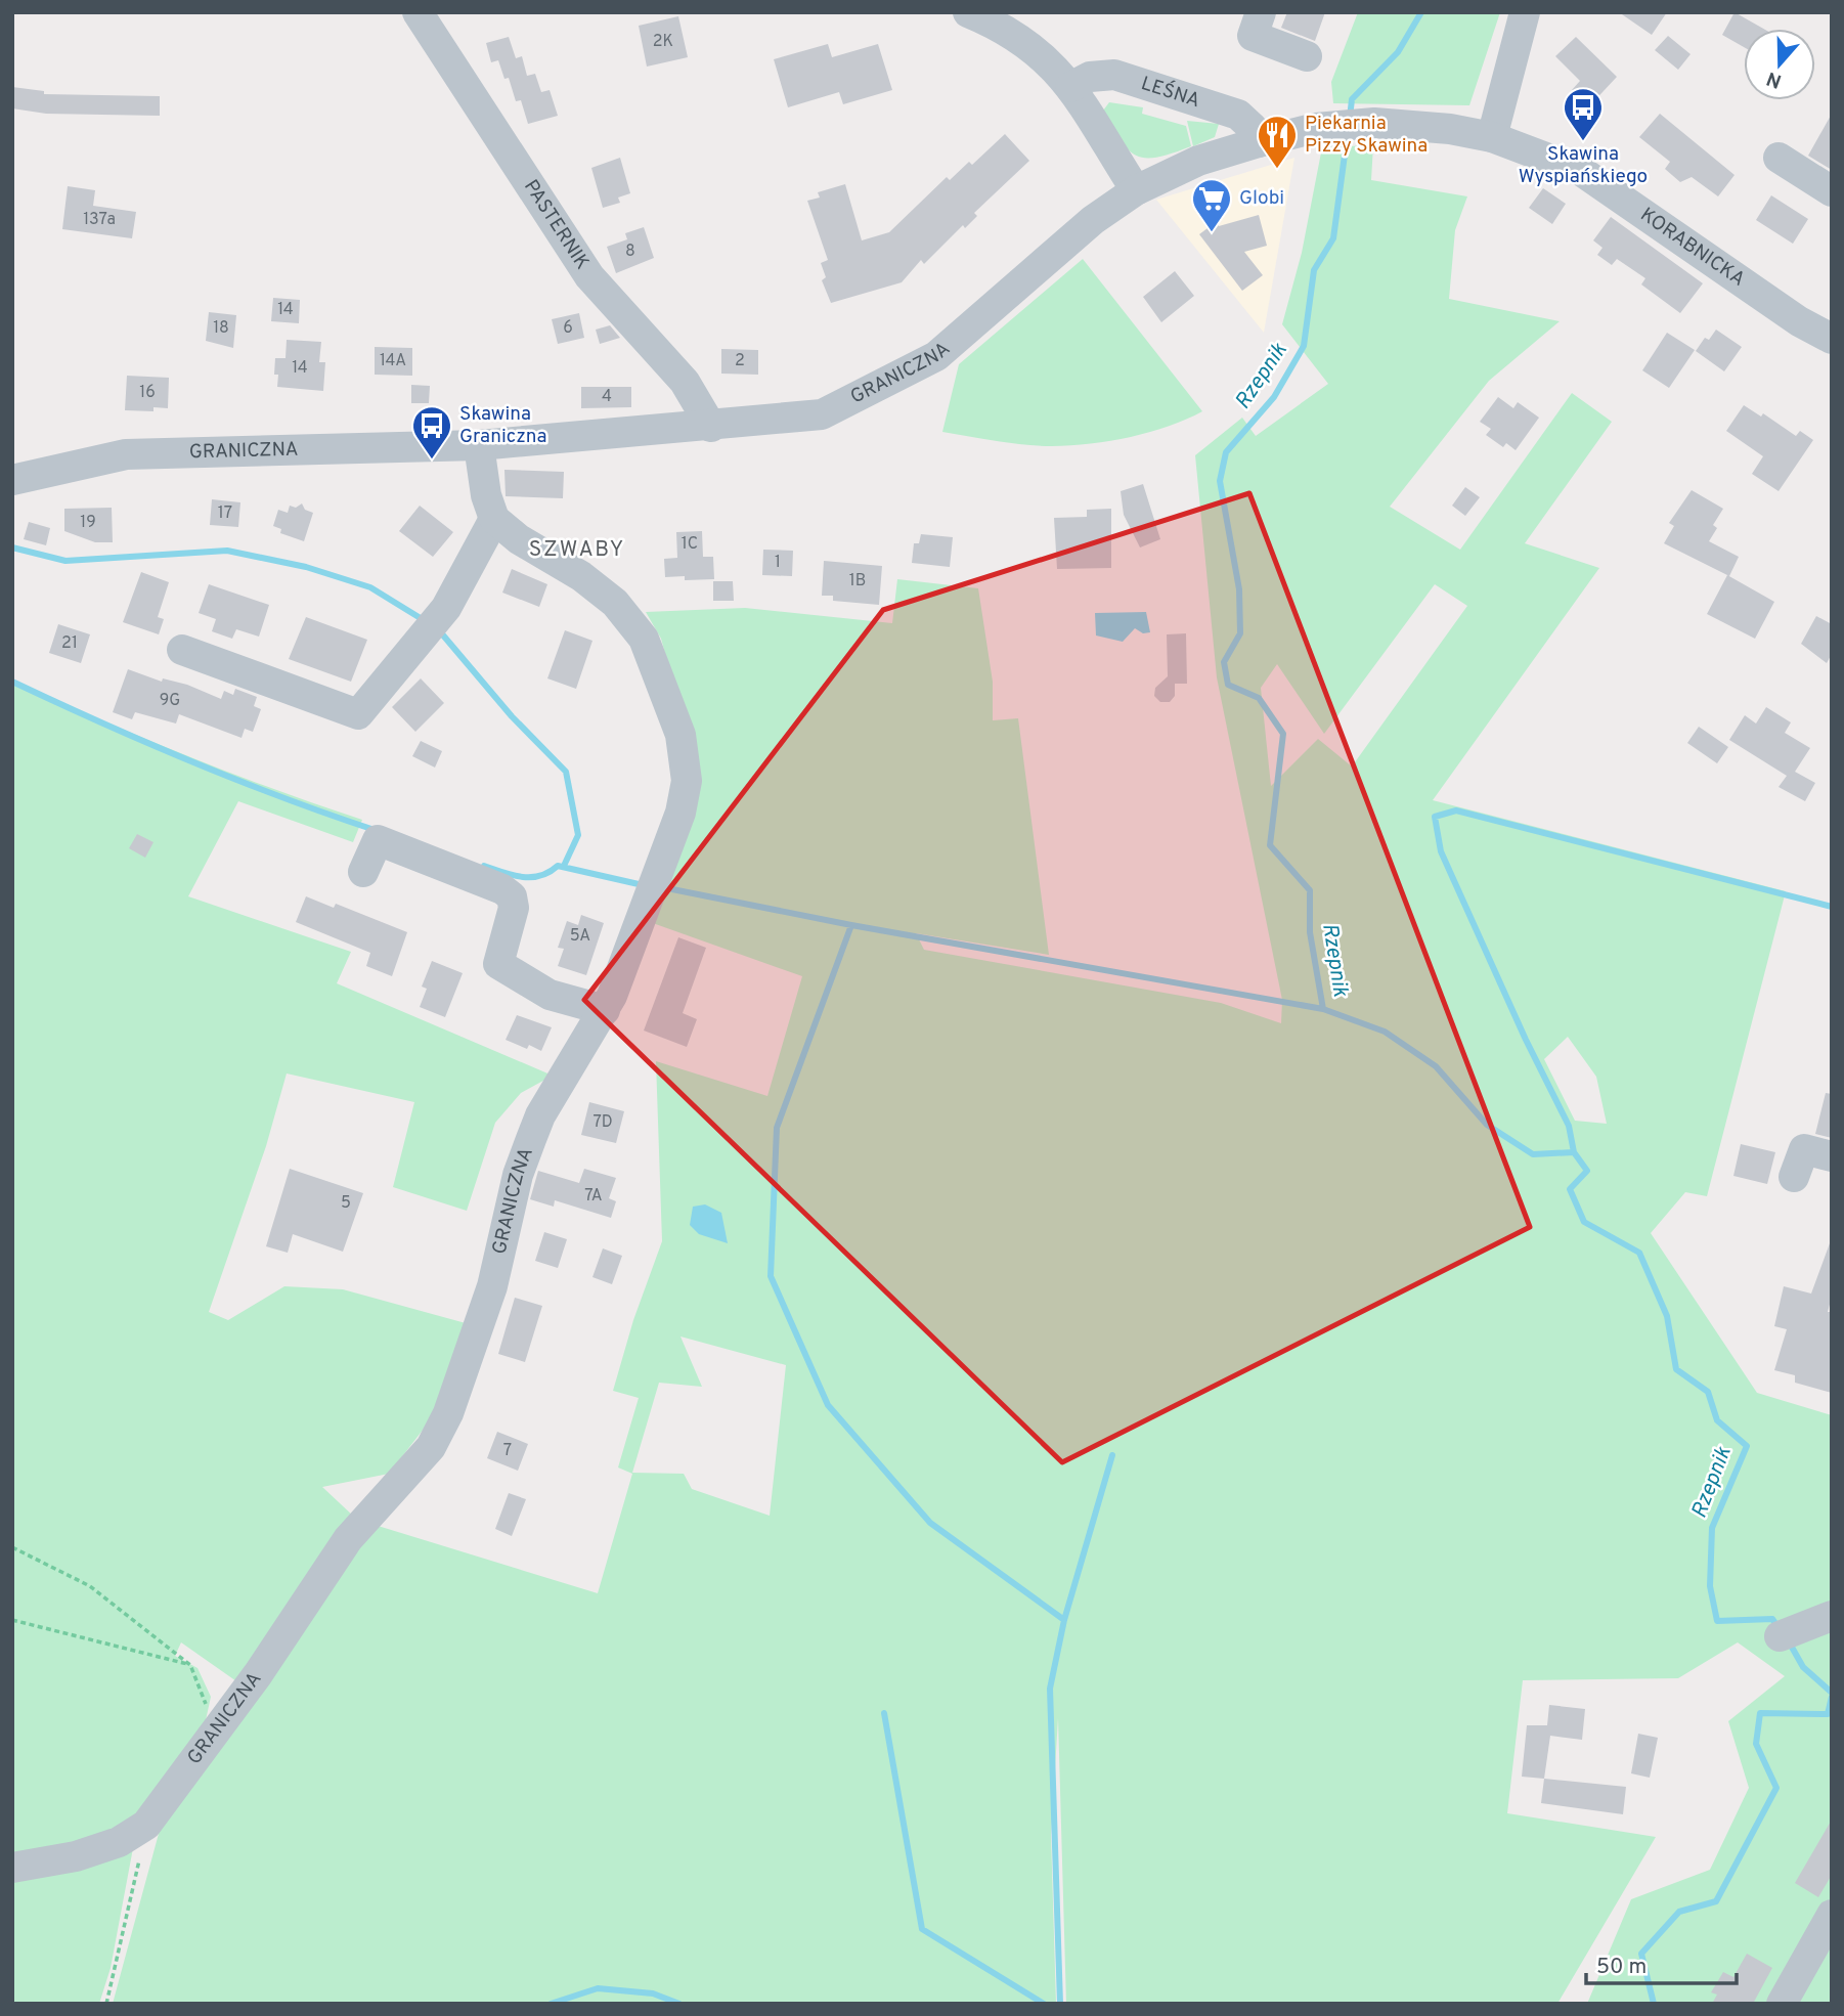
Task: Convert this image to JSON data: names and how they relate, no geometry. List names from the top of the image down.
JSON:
{
  "streets": {
    "street": [
      "LEŚNA",
      "PASTERNIK",
      "KORABNICKA",
      "GRANICZNA"
    ]
  },
  "crossings": [
    ["LEŚNA", "KORABNICKA"],
    ["LEŚNA", "GRANICZNA"],
    ["PASTERNIK", "GRANICZNA"],
    ["KORABNICKA", "GRANICZNA"]
  ],
  "districts": ["SZWABY"],
  "water": ["Rzepnik"],
  "places": {
    "bus stop": ["Skawina Wyspiańskiego", "Skawina Graniczna"],
    "restaurant": ["Piekarnia Pizzy Skawina"],
    "supermarket": ["Globi"]
  },
  "house_numbers": [
    "2K",
    "137a",
    "8",
    "14",
    "18",
    "6",
    "14A",
    "2",
    "14",
    "16",
    "4",
    "17",
    "19",
    "1C",
    "1",
    "1B",
    "21",
    "9G",
    "5A",
    "7D",
    "7A",
    "5",
    "7"
  ],
  "scale_bar": "50 m",
  "north": "bottom"
}
